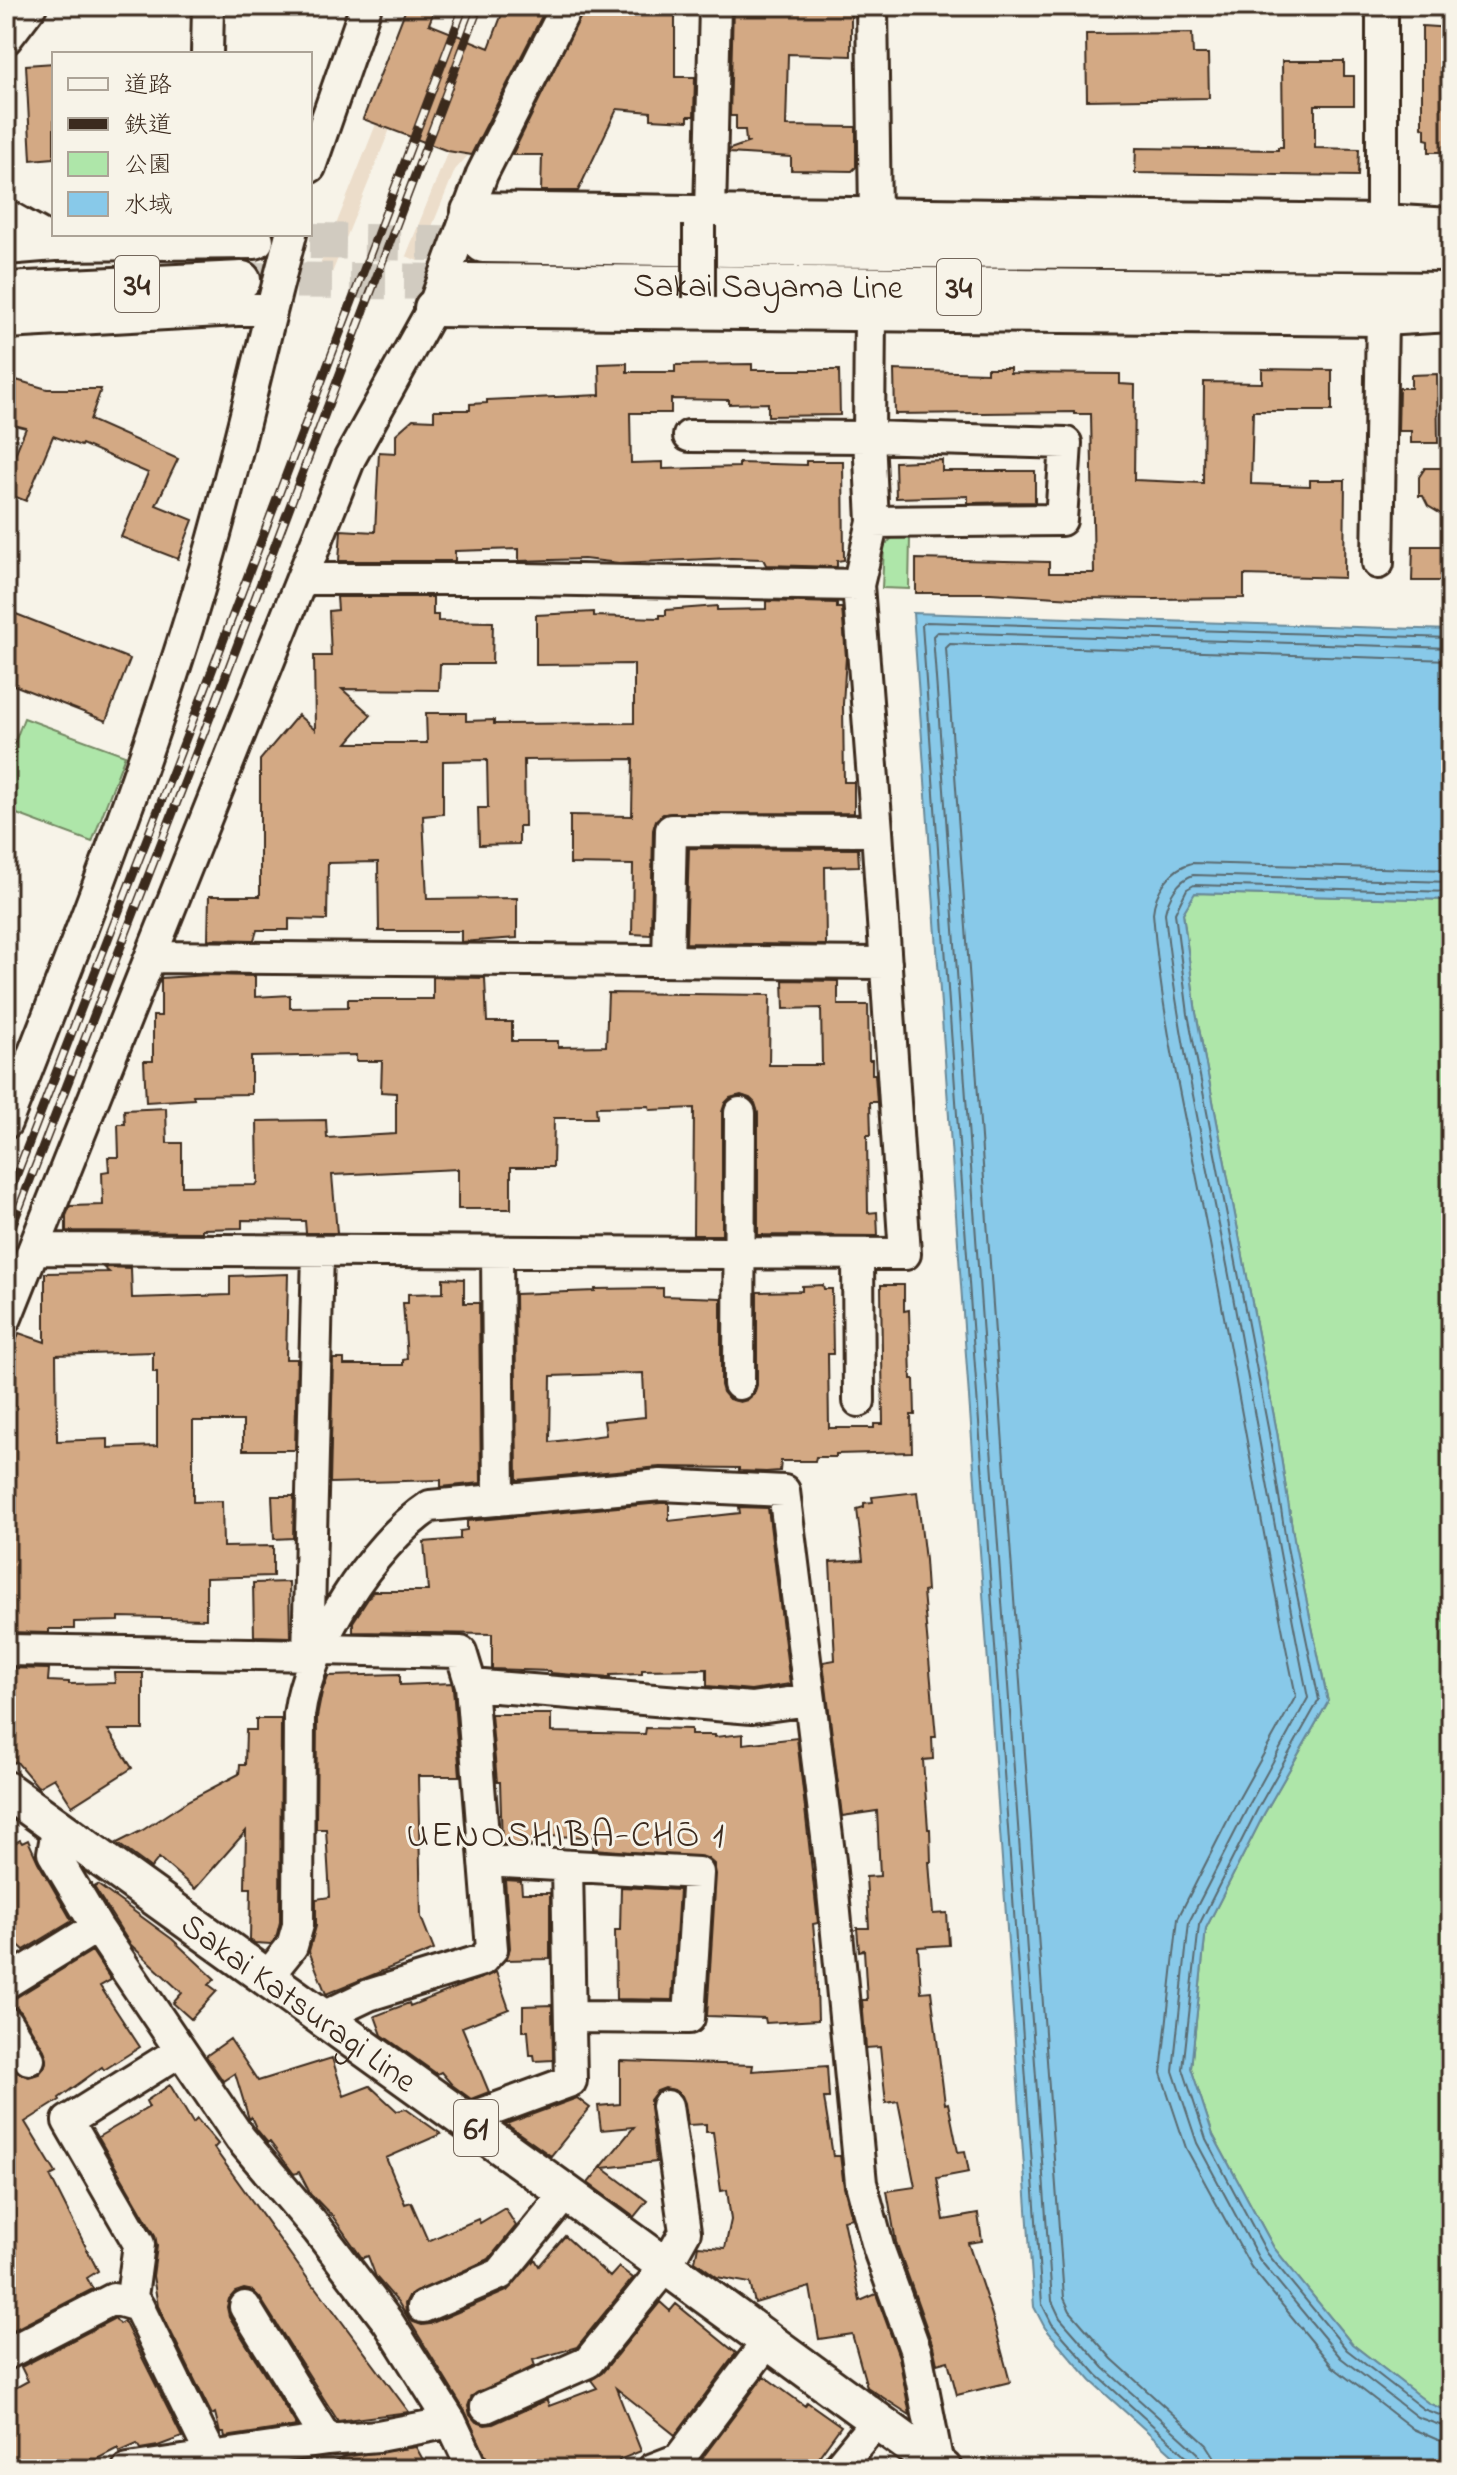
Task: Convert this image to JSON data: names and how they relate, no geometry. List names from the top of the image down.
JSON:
{
  "streets": {
    "main road": [
      "34",
      "Sakai Sayama Line",
      "Sakai Katsuragi Line",
      "61"
    ]
  },
  "districts": ["UENOSHIBA-CHŌ 1"],
  "legend": [
    "道路",
    "鉄道",
    "公園",
    "水域"
  ]
}
